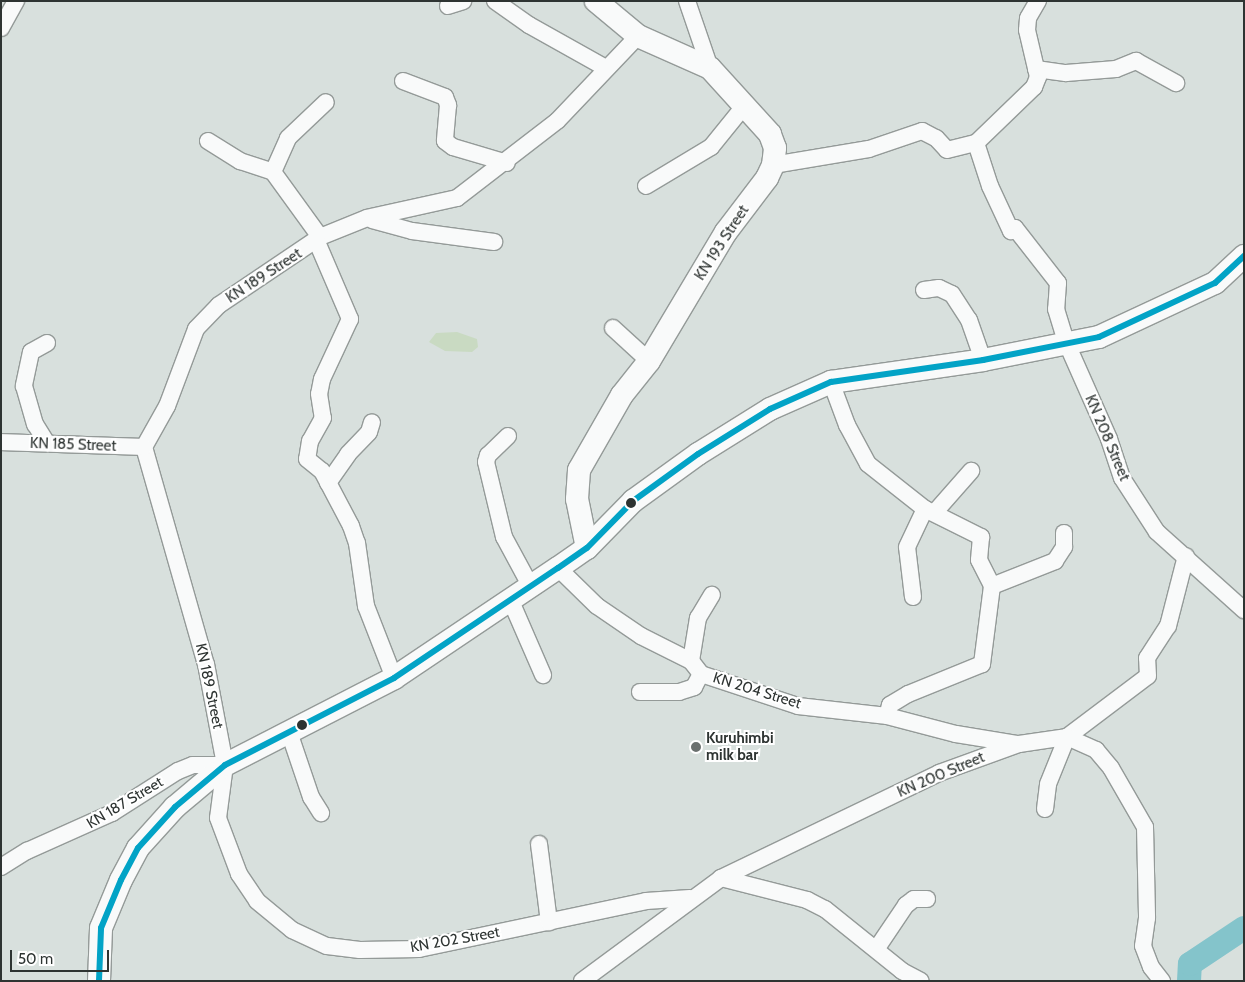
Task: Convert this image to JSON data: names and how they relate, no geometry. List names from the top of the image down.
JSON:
{
  "streets": {
    "main road": ["KN 193 Street"],
    "street": [
      "KN 189 Street",
      "KN 208 Street",
      "KN 185 Street",
      "KN 204 Street",
      "KN 200 Street",
      "KN 187 Street",
      "KN 202 Street"
    ]
  },
  "crossings": [
    ["KN 189 Street", "KN 185 Street"],
    ["KN 189 Street", "KN 187 Street"],
    ["KN 189 Street", "KN 202 Street"],
    ["KN 204 Street", "KN 200 Street"],
    ["KN 200 Street", "KN 202 Street"],
    ["KN 187 Street", "KN 202 Street"]
  ],
  "places": ["Kuruhimbi milk bar"],
  "scale_bar": "50 m"
}
